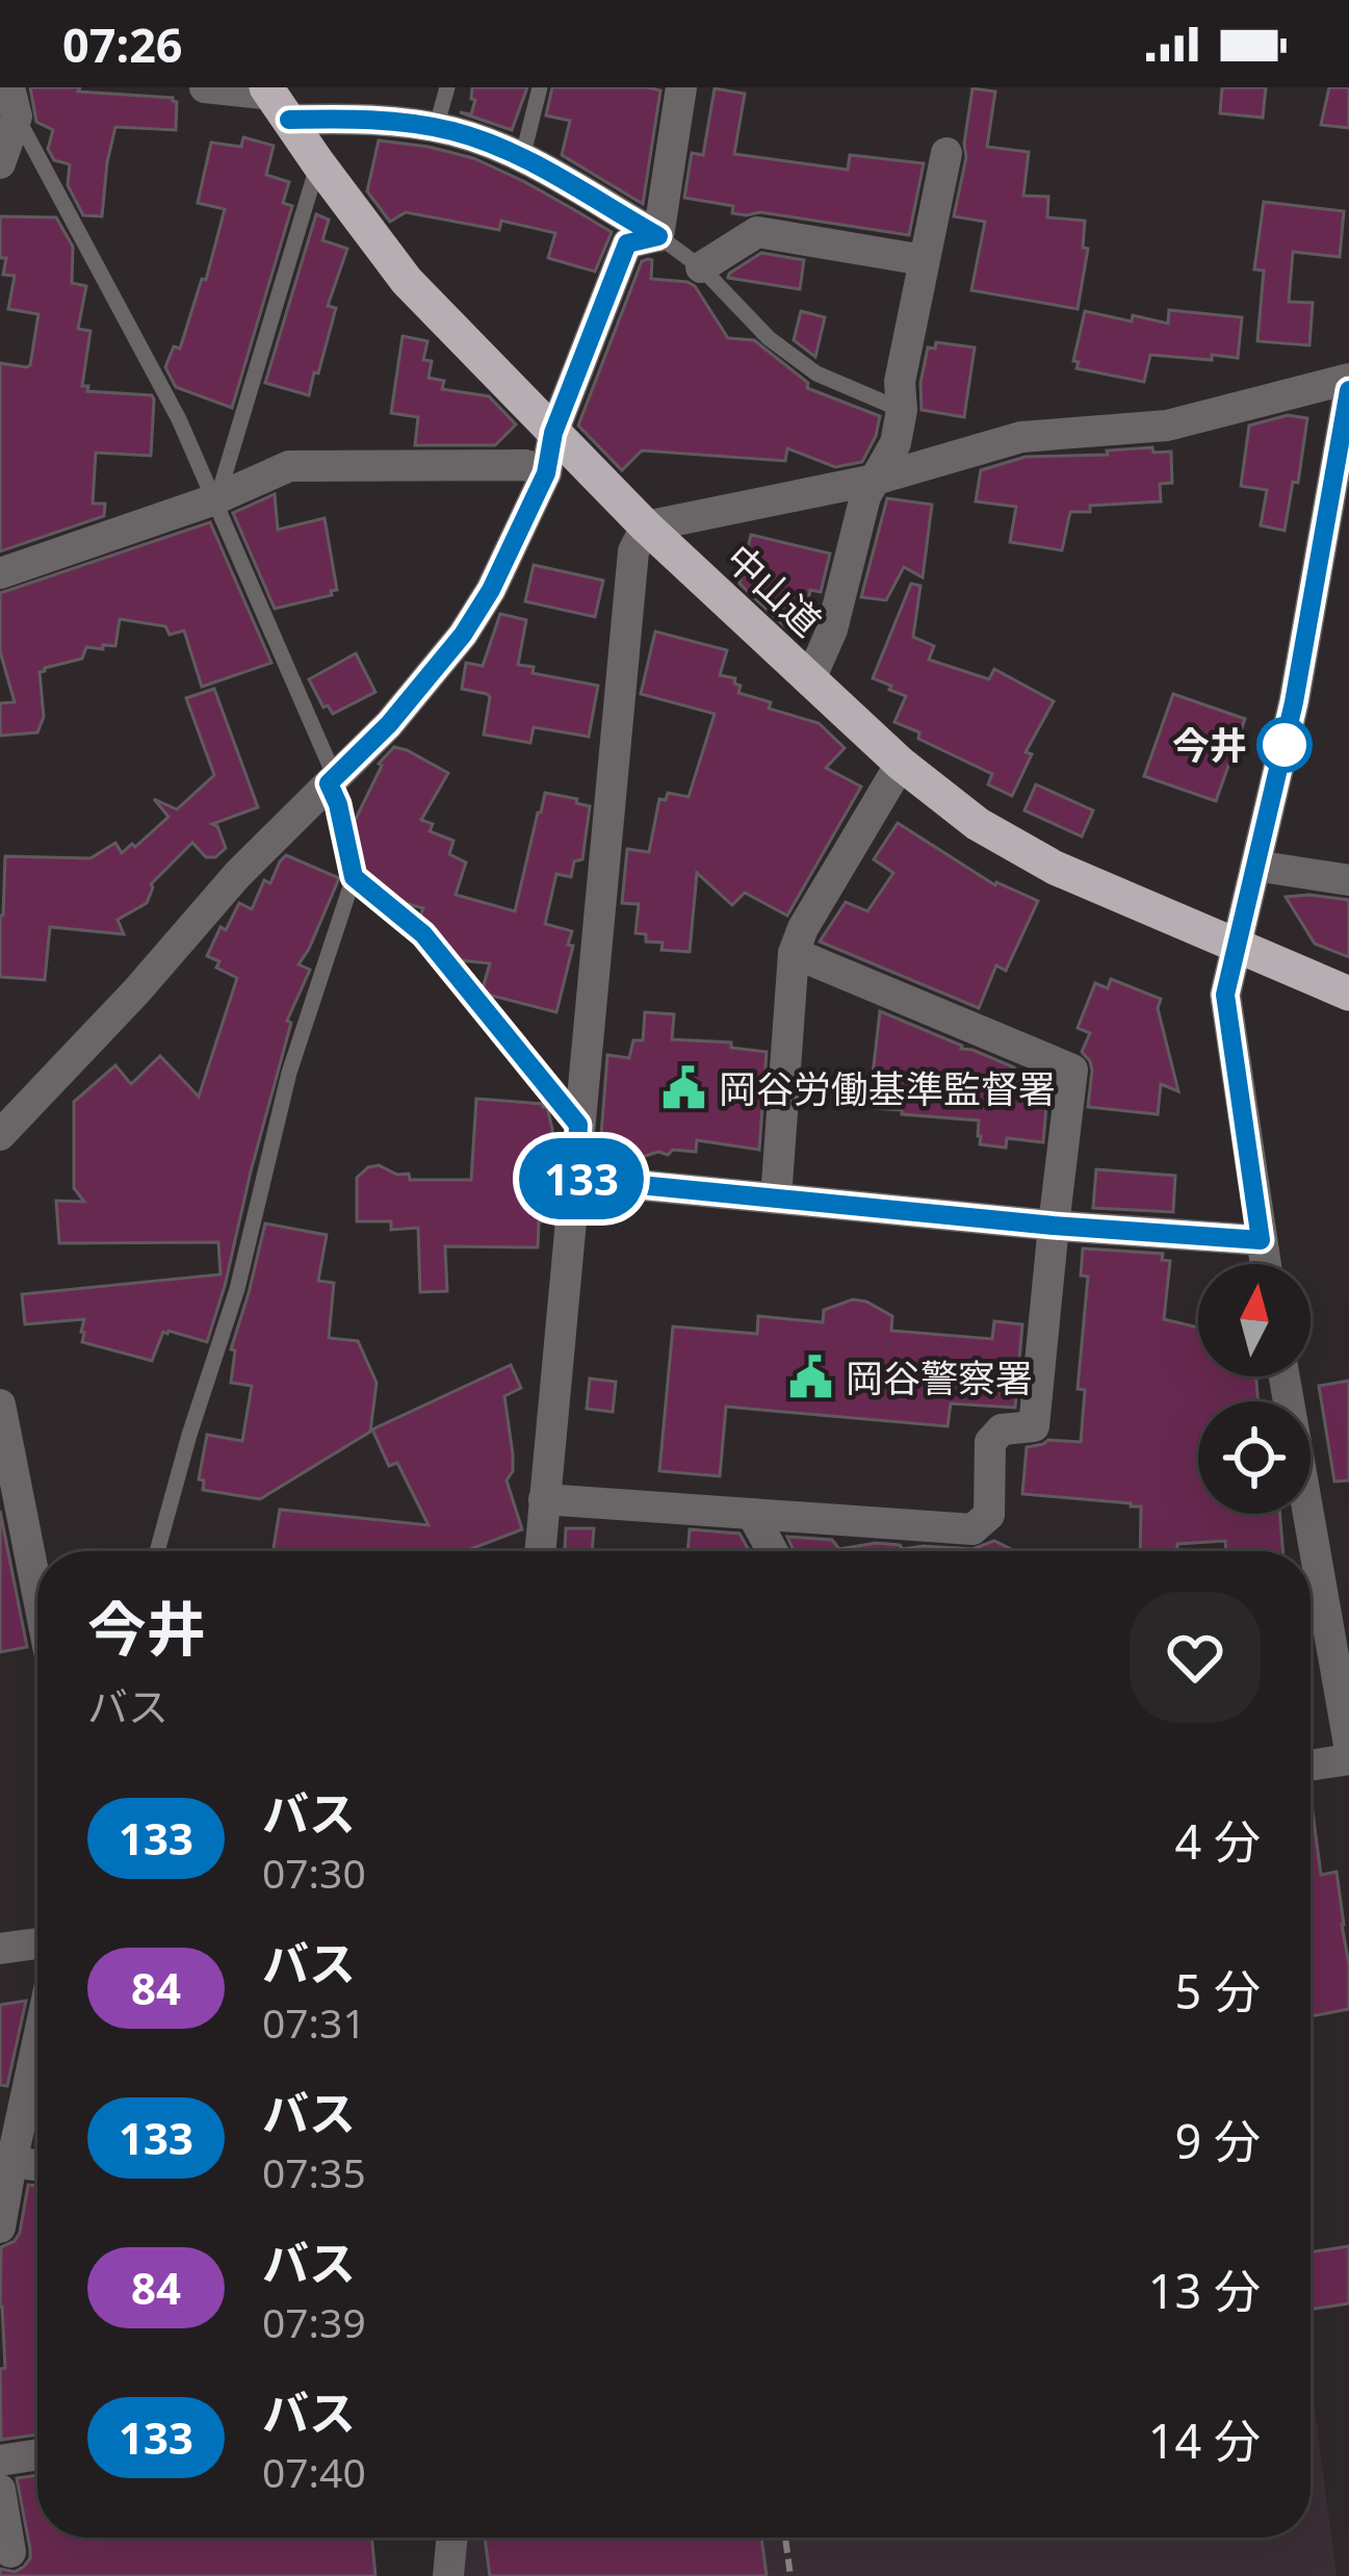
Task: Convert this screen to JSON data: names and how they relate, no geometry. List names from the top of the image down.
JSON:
{
  "streets": {
    "highway": ["中山道"]
  },
  "places": {
    "other": ["今井"],
    "public building": ["岡谷労働基準監督署", "岡谷警察署"]
  },
  "lines": ["bus line 133"],
  "north": "top",
  "page": {
    "status": "07:26",
    "on_map": "133",
    "heading": ["今井", "バス"],
    "list": [
      {
        "mark": "133",
        "name": "バス",
        "note": "07:30",
        "value": "4 分"
      },
      {
        "mark": "84",
        "name": "バス",
        "note": "07:31",
        "value": "5 分"
      },
      {
        "mark": "133",
        "name": "バス",
        "note": "07:35",
        "value": "9 分"
      },
      {
        "mark": "84",
        "name": "バス",
        "note": "07:39",
        "value": "13 分"
      },
      {
        "mark": "133",
        "name": "バス",
        "note": "07:40",
        "value": "14 分"
      }
    ]
  }
}
